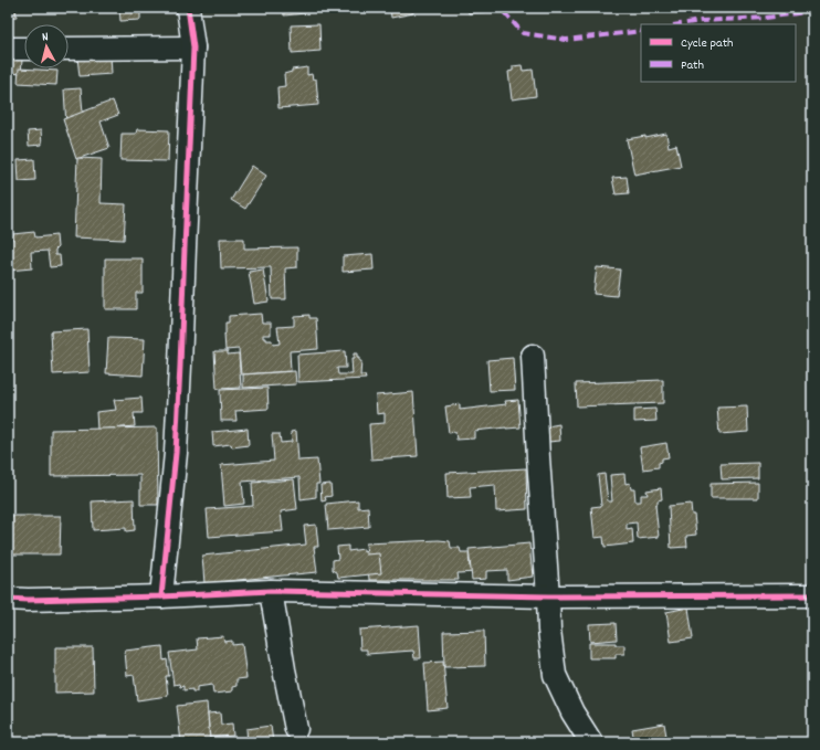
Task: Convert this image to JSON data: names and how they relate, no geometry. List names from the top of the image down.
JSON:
{
  "legend": ["Cycle path", "Path"],
  "north": "top"
}
